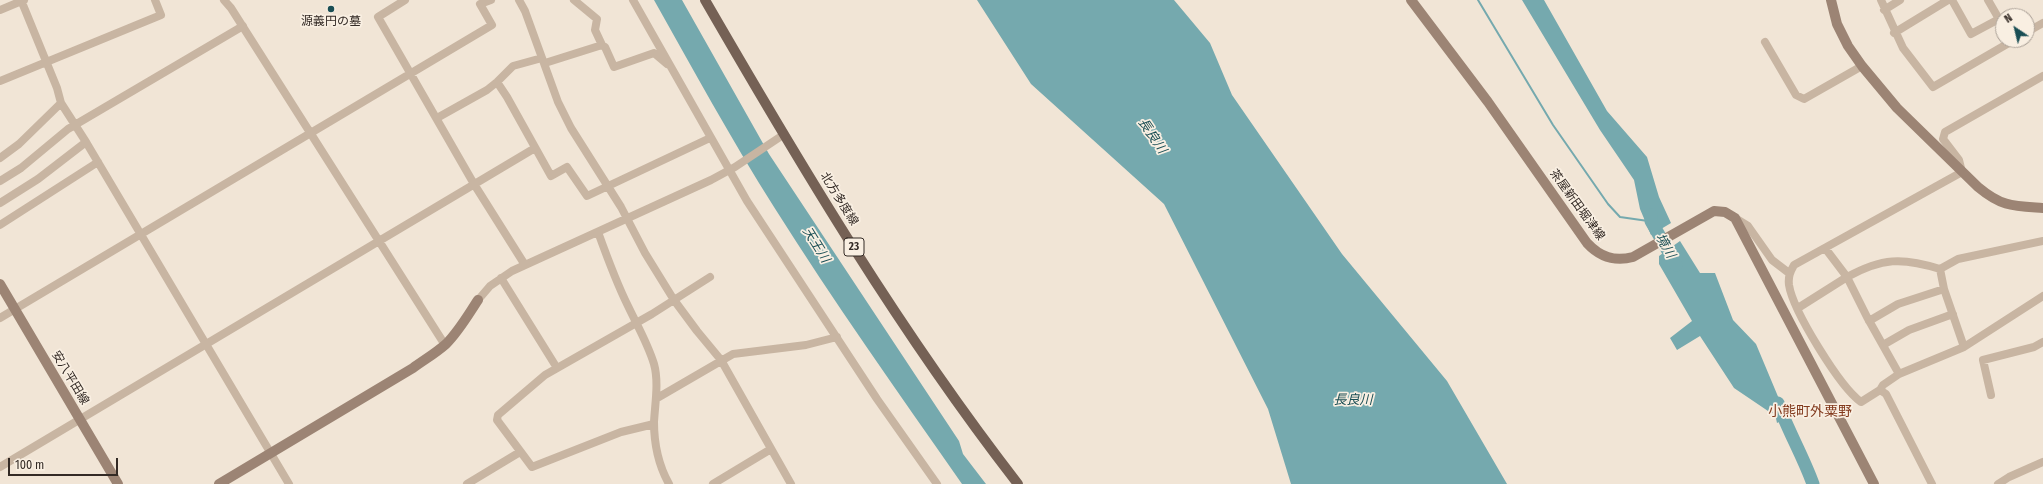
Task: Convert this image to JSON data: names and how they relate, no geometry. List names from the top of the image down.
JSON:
{
  "streets": {
    "main road": [
      "北方多度線",
      "茶屋新田堀津線",
      "23",
      "安八平田線"
    ]
  },
  "districts": ["小熊町外粟野"],
  "water": ["長良川", "天王川", "境川"],
  "places": ["源義円の墓"],
  "scale_bar": "100 m",
  "north": "top left"
}
